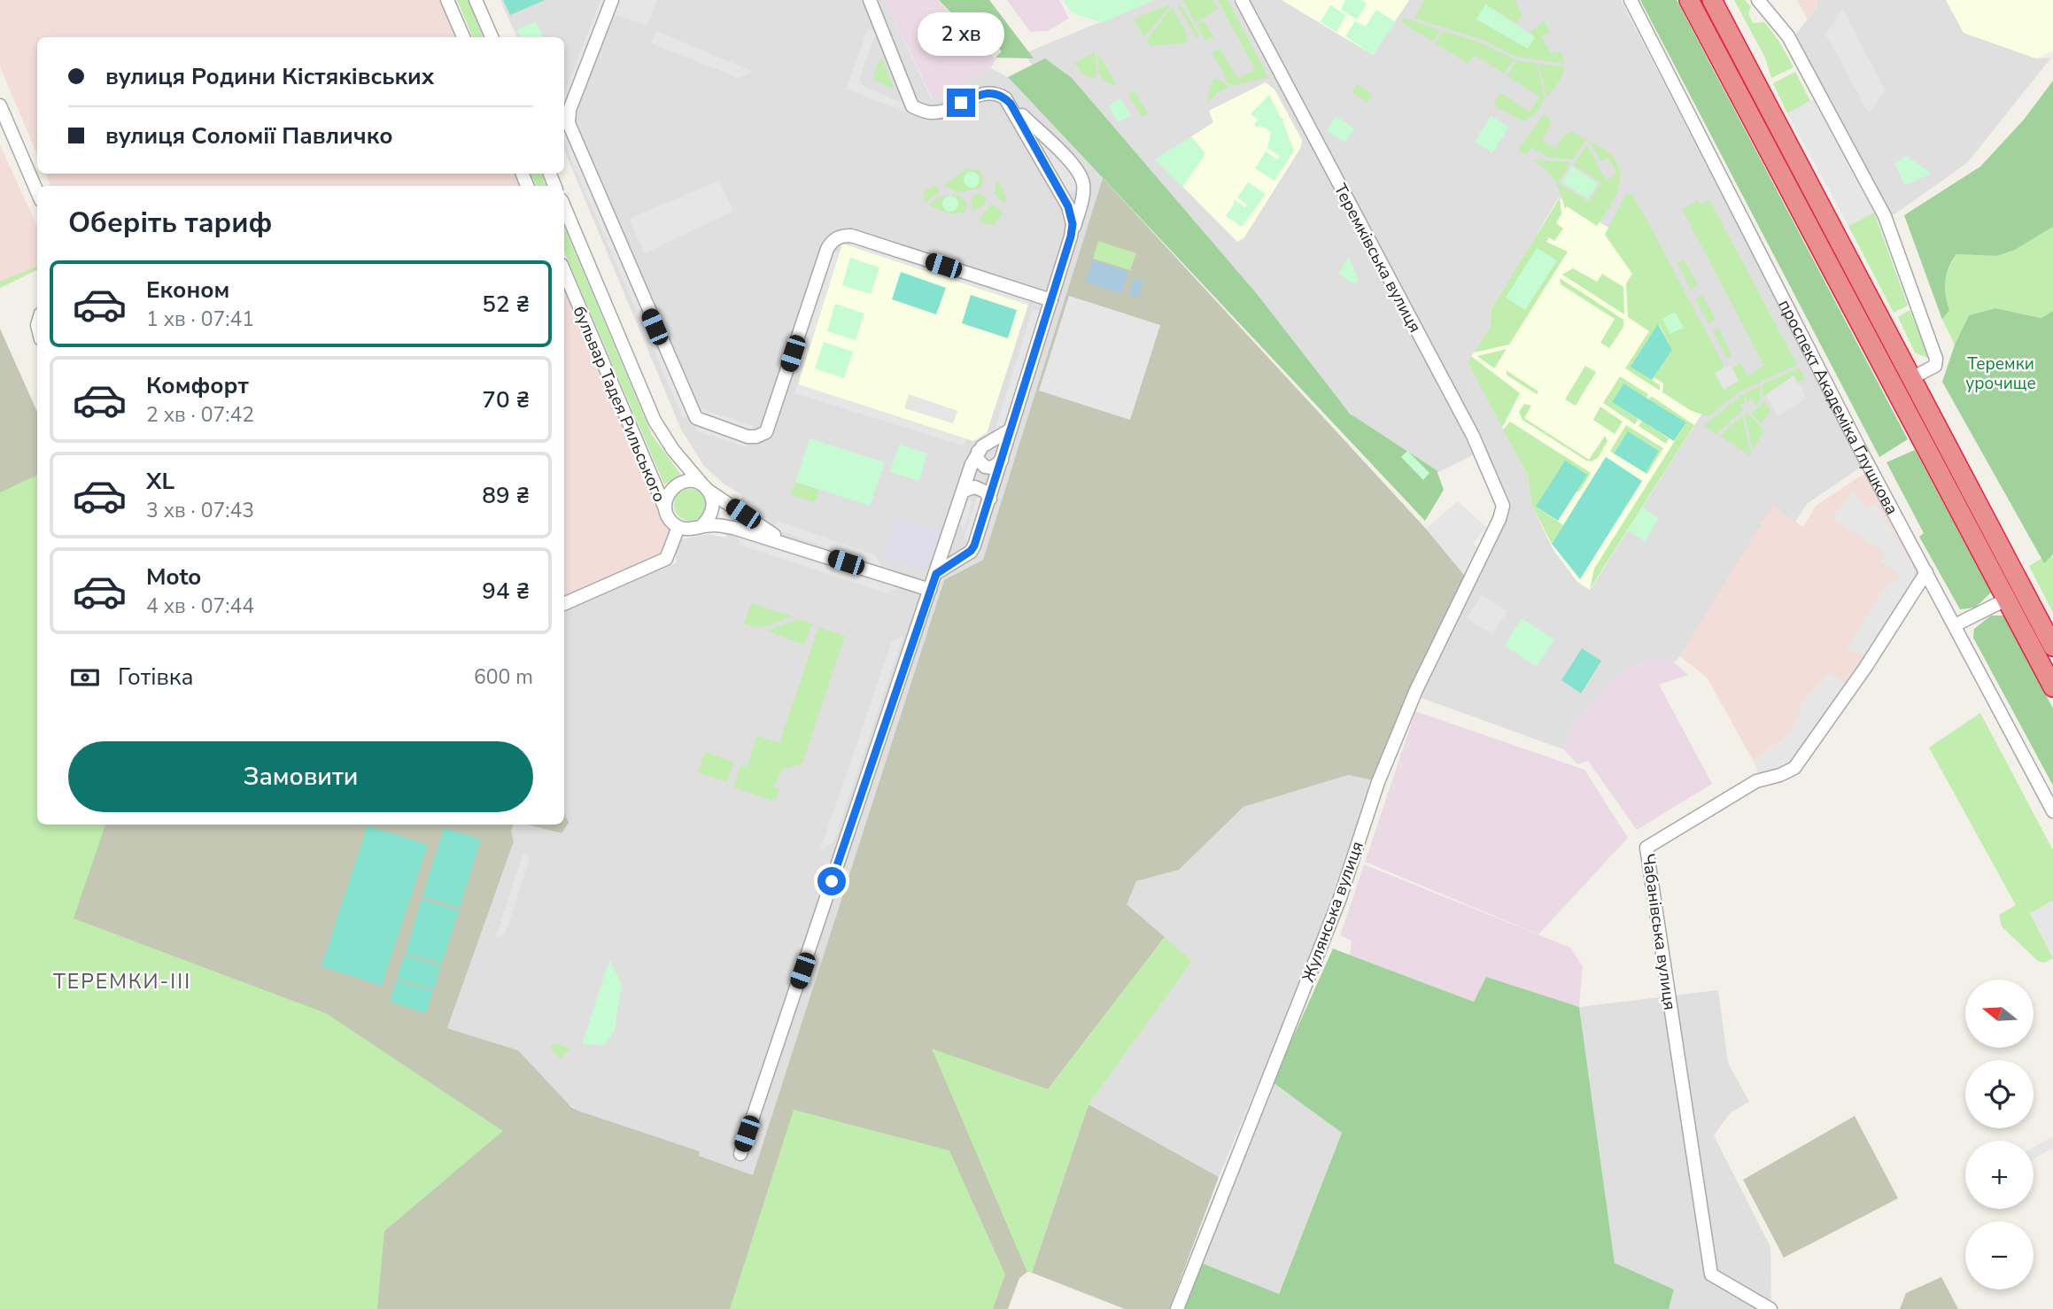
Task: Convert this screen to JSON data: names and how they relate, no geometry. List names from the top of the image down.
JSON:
{
  "streets": {
    "street": [
      "Теремківська вулиця",
      "бульвар Тадея Рильського",
      "проспект Академіка Глушкова",
      "Жулянська вулиця",
      "Чабанівська вулиця"
    ]
  },
  "crossings": [
    ["Теремківська вулиця", "Жулянська вулиця"],
    ["проспект Академіка Глушкова", "Чабанівська вулиця"]
  ],
  "districts": ["ТЕРЕМКИ-III"],
  "parks": ["Теремки урочище"],
  "north": "left",
  "page": {
    "bubble": "2 хв",
    "banner": ["вулиця Родини Кістяківських", "вулиця Соломії Павличко"],
    "heading": "Оберіть тариф",
    "list": [
      {
        "name": "Економ",
        "note": "1 хв · 07:41",
        "value": "52 ₴"
      },
      {
        "name": "Комфорт",
        "note": "2 хв · 07:42",
        "value": "70 ₴"
      },
      {
        "name": "XL",
        "note": "3 хв · 07:43",
        "value": "89 ₴"
      },
      {
        "name": "Moto",
        "note": "4 хв · 07:44",
        "value": "94 ₴"
      }
    ],
    "pay": ["Готівка", "600 m"],
    "buttons": "Замовити",
    "map_buttons": ["+", "−"]
  }
}
